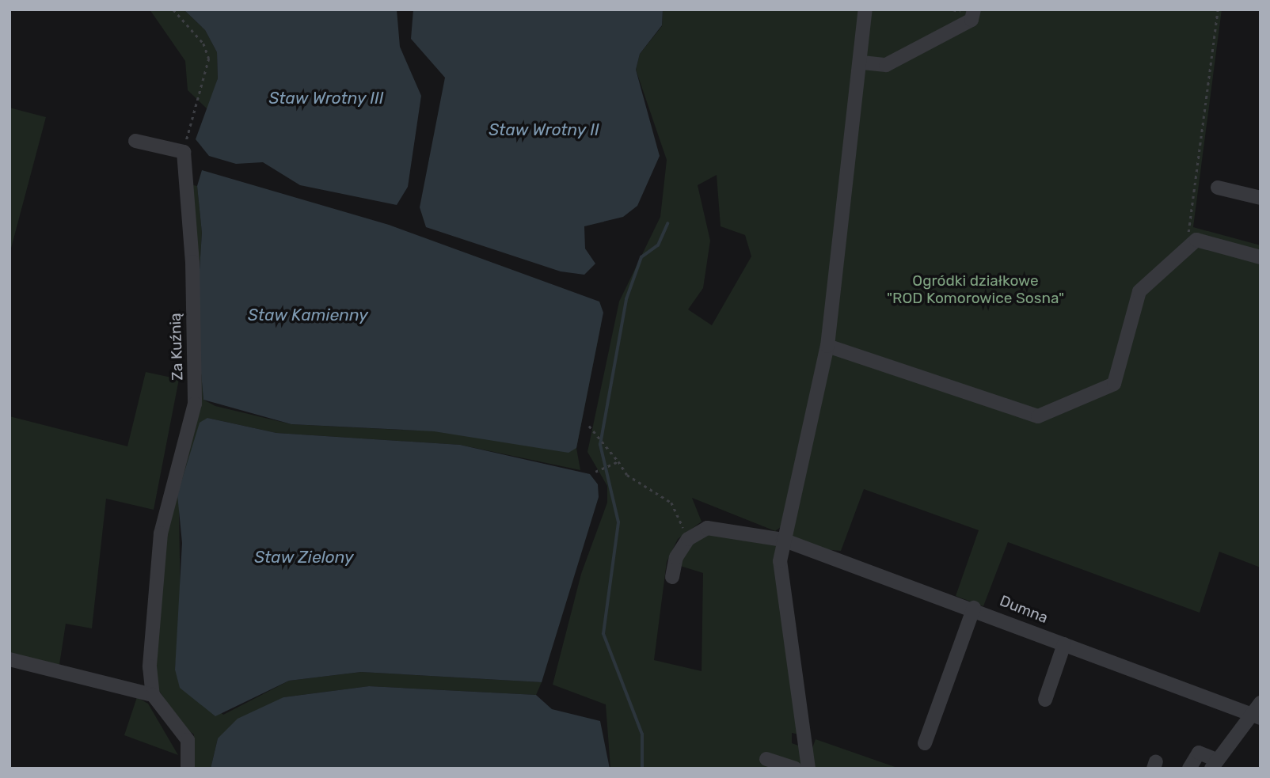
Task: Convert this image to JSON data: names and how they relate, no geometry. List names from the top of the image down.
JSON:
{
  "streets": {
    "street": ["Za Kuźnią", "Dumna"]
  },
  "water": [
    "Staw Wrotny III",
    "Staw Wrotny II",
    "Staw Kamienny",
    "Staw Zielony"
  ],
  "parks": ["Ogródki działkowe \"ROD Komorowice Sosna\""]
}
